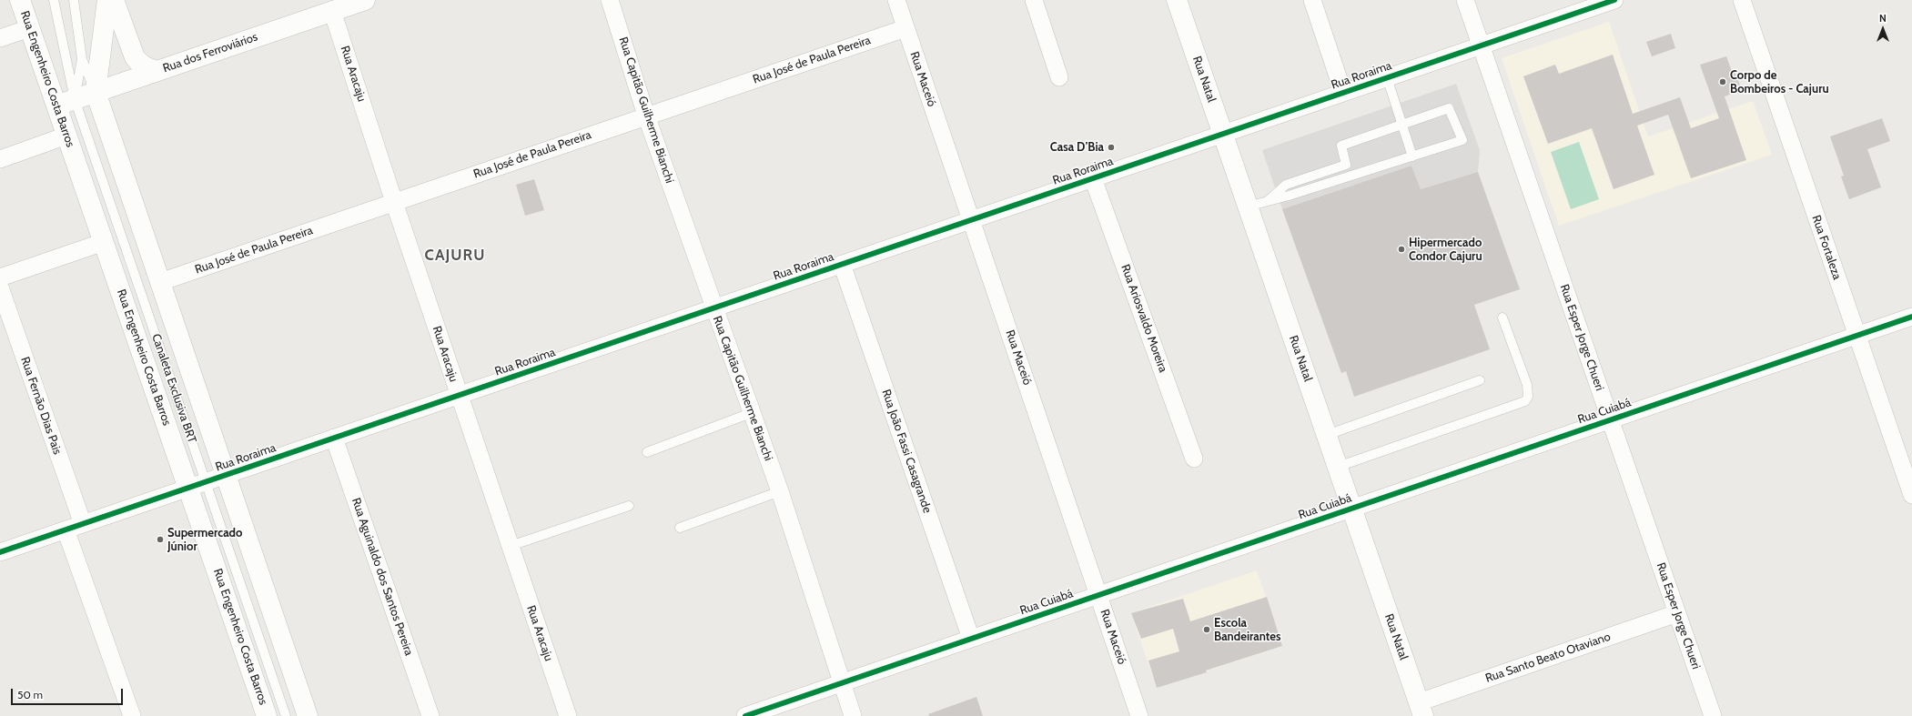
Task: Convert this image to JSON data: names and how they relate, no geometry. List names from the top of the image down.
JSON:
{
  "streets": {
    "street": [
      "Rua dos Ferroviários",
      "Rua José de Paula Pereira",
      "Rua Aracaju",
      "Rua Roraima",
      "Rua Engenheiro Costa Barros",
      "Rua Maceió",
      "Rua Natal",
      "Rua Capitão Guilherme Bianchi",
      "Rua Fortaleza",
      "Rua Ariosvaldo Moreira",
      "Rua Esper Jorge Chueri",
      "Rua Fernão Dias Pais",
      "Rua Cuiabá",
      "Rua João Fassi Casagrande",
      "Rua Aguinaldo dos Santos Pereira",
      "Rua Santo Beato Otaviano"
    ],
    "lane": ["Canaleta Exclusiva BRT"]
  },
  "crossings": [
    ["Rua dos Ferroviários", "Rua Aracaju"],
    ["Rua dos Ferroviários", "Rua Engenheiro Costa Barros"],
    ["Rua dos Ferroviários", "Canaleta Exclusiva BRT"],
    ["Rua José de Paula Pereira", "Rua Aracaju"],
    ["Rua José de Paula Pereira", "Rua Maceió"],
    ["Rua José de Paula Pereira", "Rua Capitão Guilherme Bianchi"],
    ["Rua Aracaju", "Rua Roraima"],
    ["Rua Roraima", "Rua Engenheiro Costa Barros"],
    ["Rua Roraima", "Rua Maceió"],
    ["Rua Roraima", "Rua Natal"],
    ["Rua Roraima", "Rua Capitão Guilherme Bianchi"],
    ["Rua Roraima", "Rua Ariosvaldo Moreira"],
    ["Rua Roraima", "Rua Esper Jorge Chueri"],
    ["Rua Roraima", "Canaleta Exclusiva BRT"],
    ["Rua Roraima", "Rua Fernão Dias Pais"],
    ["Rua Roraima", "Rua João Fassi Casagrande"],
    ["Rua Roraima", "Rua Aguinaldo dos Santos Pereira"],
    ["Rua Engenheiro Costa Barros", "Canaleta Exclusiva BRT"],
    ["Rua Maceió", "Rua Cuiabá"],
    ["Rua Natal", "Rua Cuiabá"],
    ["Rua Natal", "Rua Santo Beato Otaviano"],
    ["Rua Capitão Guilherme Bianchi", "Rua Cuiabá"],
    ["Rua Fortaleza", "Rua Cuiabá"],
    ["Rua Esper Jorge Chueri", "Rua Cuiabá"],
    ["Rua Esper Jorge Chueri", "Rua Santo Beato Otaviano"],
    ["Rua Cuiabá", "Rua João Fassi Casagrande"]
  ],
  "districts": ["CAJURU"],
  "places": [
    "Corpo de Bombeiros - Cajuru",
    "Casa D’Bia",
    "Hipermercado Condor Cajuru",
    "Supermercado Júnior",
    "Escola Bandeirantes"
  ],
  "scale_bar": "50 m",
  "north": "top"
}
